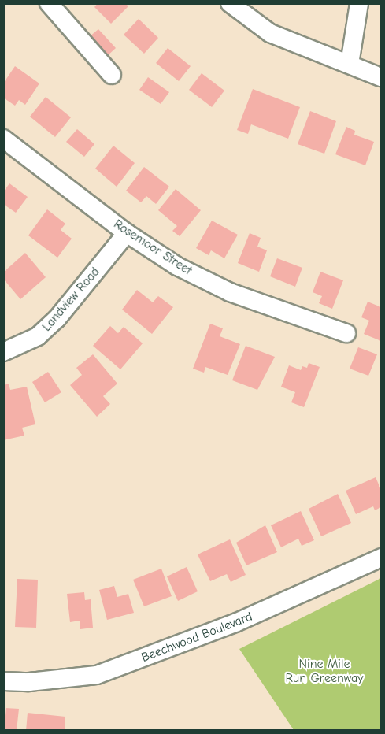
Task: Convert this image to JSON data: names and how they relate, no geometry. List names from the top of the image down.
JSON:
{
  "streets": {
    "street": ["Rosemoor Street", "Landview Road", "Beechwood Boulevard"]
  },
  "crossings": [
    ["Rosemoor Street", "Landview Road"]
  ],
  "parks": ["Nine Mile Run Greenway"]
}
